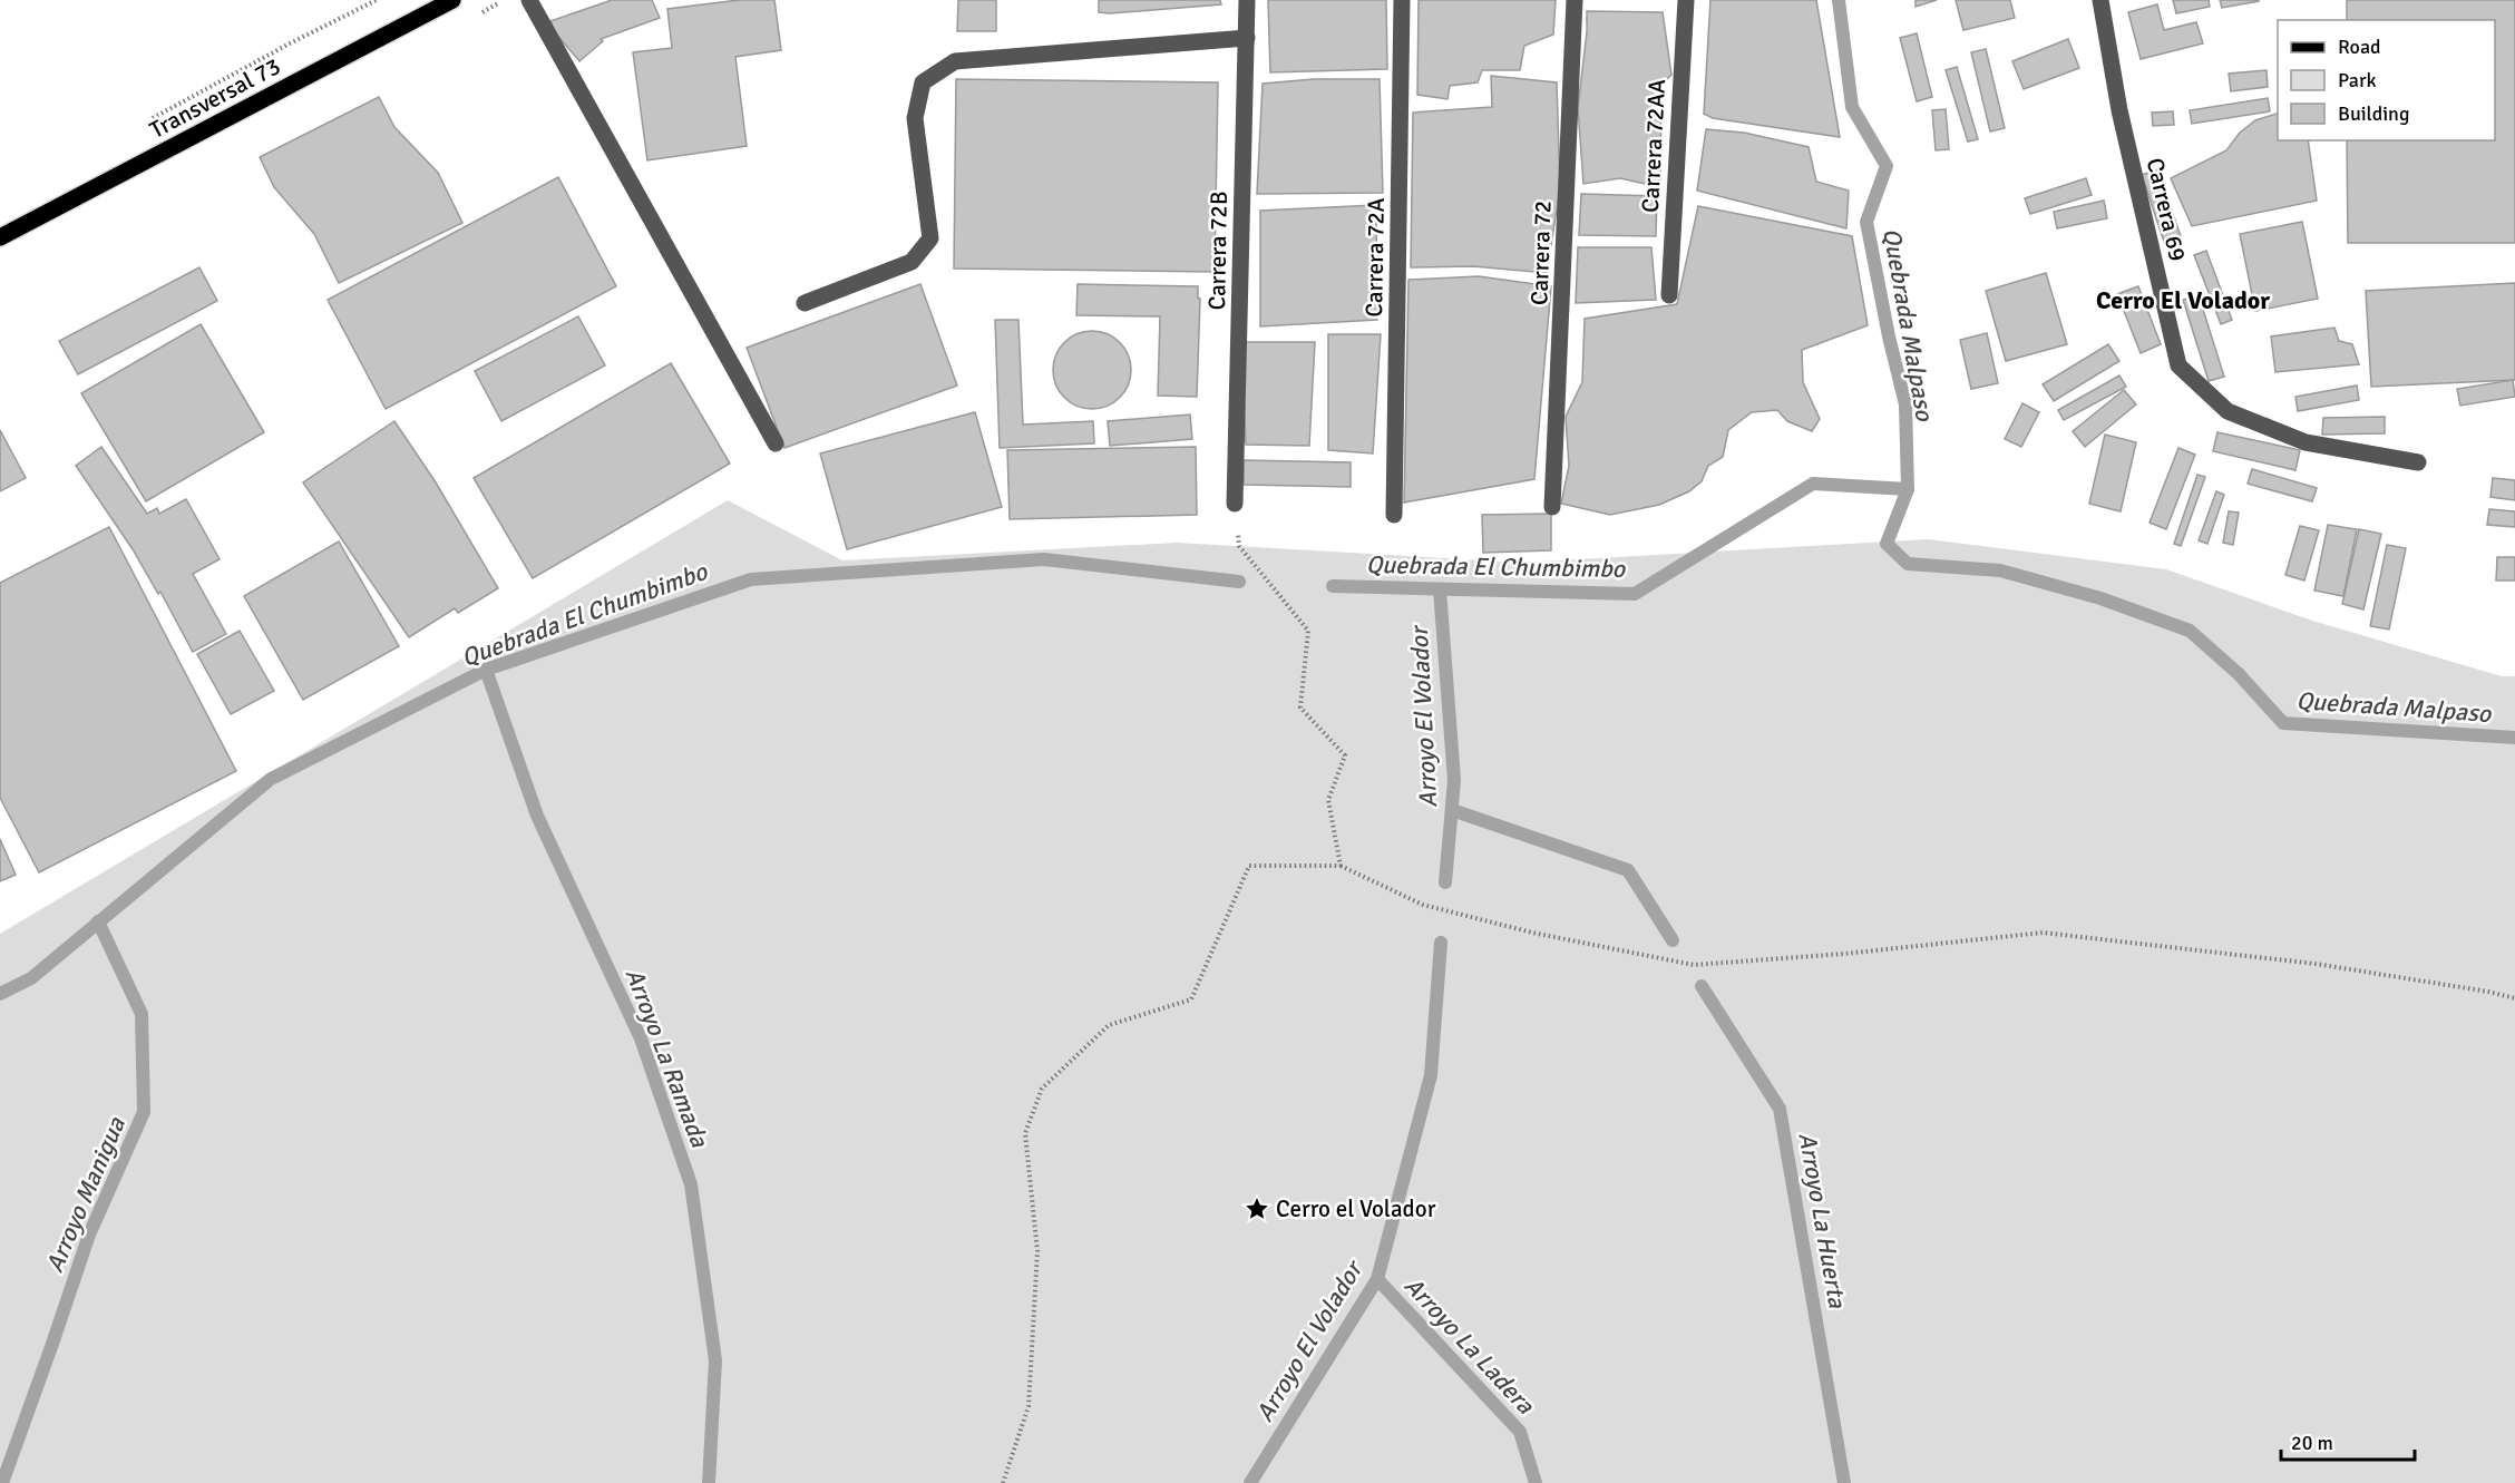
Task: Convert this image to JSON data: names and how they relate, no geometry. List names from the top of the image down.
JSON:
{
  "streets": {
    "main road": ["Transversal 73"],
    "street": [
      "Carrera 72AA",
      "Carrera 69",
      "Carrera 72B",
      "Carrera 72",
      "Carrera 72A"
    ]
  },
  "districts": ["Cerro El Volador"],
  "water": [
    "Quebrada Malpaso",
    "Quebrada El Chumbimbo",
    "Arroyo El Volador",
    "Arroyo La Ramada",
    "Arroyo Manigua",
    "Arroyo La Huerta",
    "Arroyo La Ladera"
  ],
  "places": {
    "place": ["Cerro el Volador"]
  },
  "legend": ["Road", "Park", "Building"],
  "scale_bar": "20 m"
}
